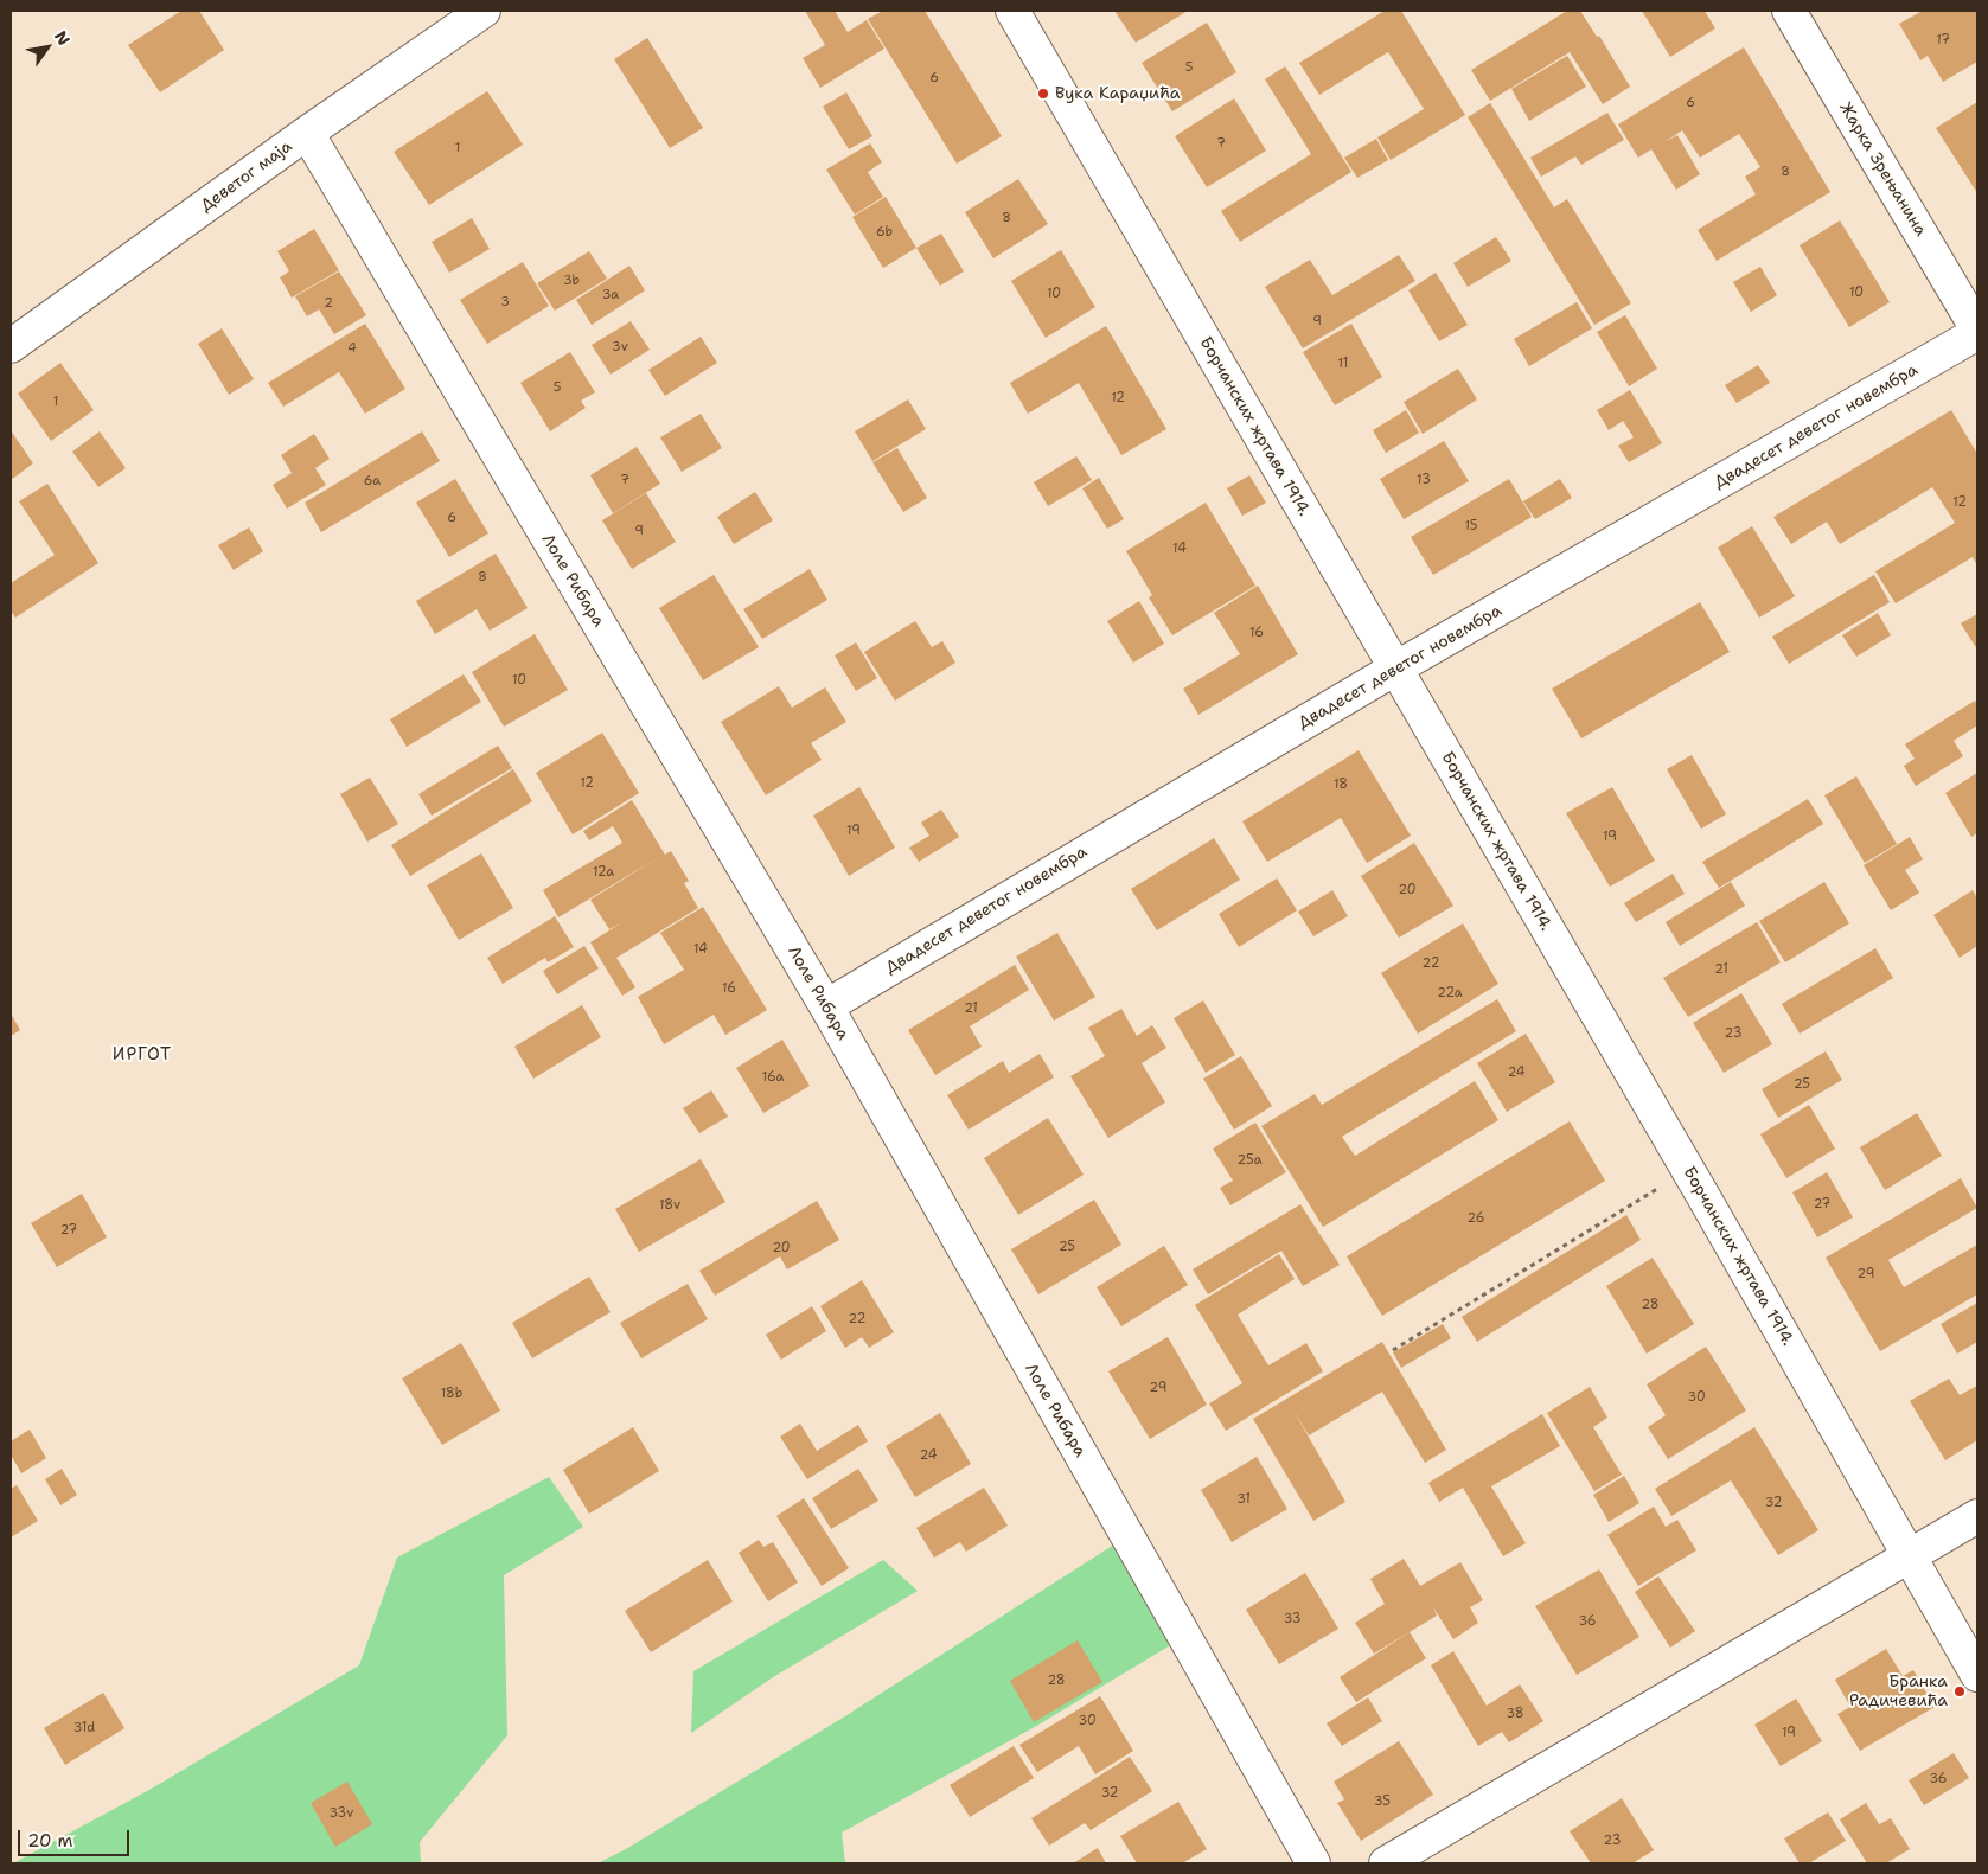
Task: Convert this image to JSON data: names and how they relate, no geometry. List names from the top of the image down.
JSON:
{
  "streets": {
    "street": [
      "Жарка Зрењанина",
      "Деветог маја",
      "Борчанских жртава 1914.",
      "Двадесет деветог новембра",
      "Лоле Рибара"
    ]
  },
  "crossings": [
    ["Жарка Зрењанина", "Двадесет деветог новембра"],
    ["Деветог маја", "Лоле Рибара"],
    ["Борчанских жртава 1914.", "Двадесет деветог новембра"],
    ["Двадесет деветог новембра", "Лоле Рибара"]
  ],
  "districts": ["ИРГОТ"],
  "places": ["Вука Караџића", "Бранка Радичевића"],
  "house_numbers": [
    "17",
    "5",
    "6",
    "6",
    "7",
    "1",
    "8",
    "8",
    "6b",
    "3b",
    "10",
    "10",
    "3a",
    "3",
    "2",
    "9",
    "3v",
    "4",
    "11",
    "5",
    "12",
    "1",
    "7",
    "13",
    "6a",
    "12",
    "6",
    "15",
    "9",
    "14",
    "8",
    "16",
    "10",
    "12",
    "18",
    "19",
    "19",
    "12a",
    "20",
    "14",
    "22",
    "21",
    "16",
    "22a",
    "21",
    "23",
    "24",
    "16a",
    "25",
    "25a",
    "27",
    "18v",
    "26",
    "27",
    "25",
    "20",
    "29",
    "28",
    "22",
    "29",
    "18b",
    "30",
    "24",
    "31",
    "32",
    "33",
    "36",
    "28",
    "38",
    "30",
    "31d",
    "19",
    "36",
    "32",
    "35",
    "33v",
    "23"
  ],
  "scale_bar": "20 m",
  "north": "top right"
}
